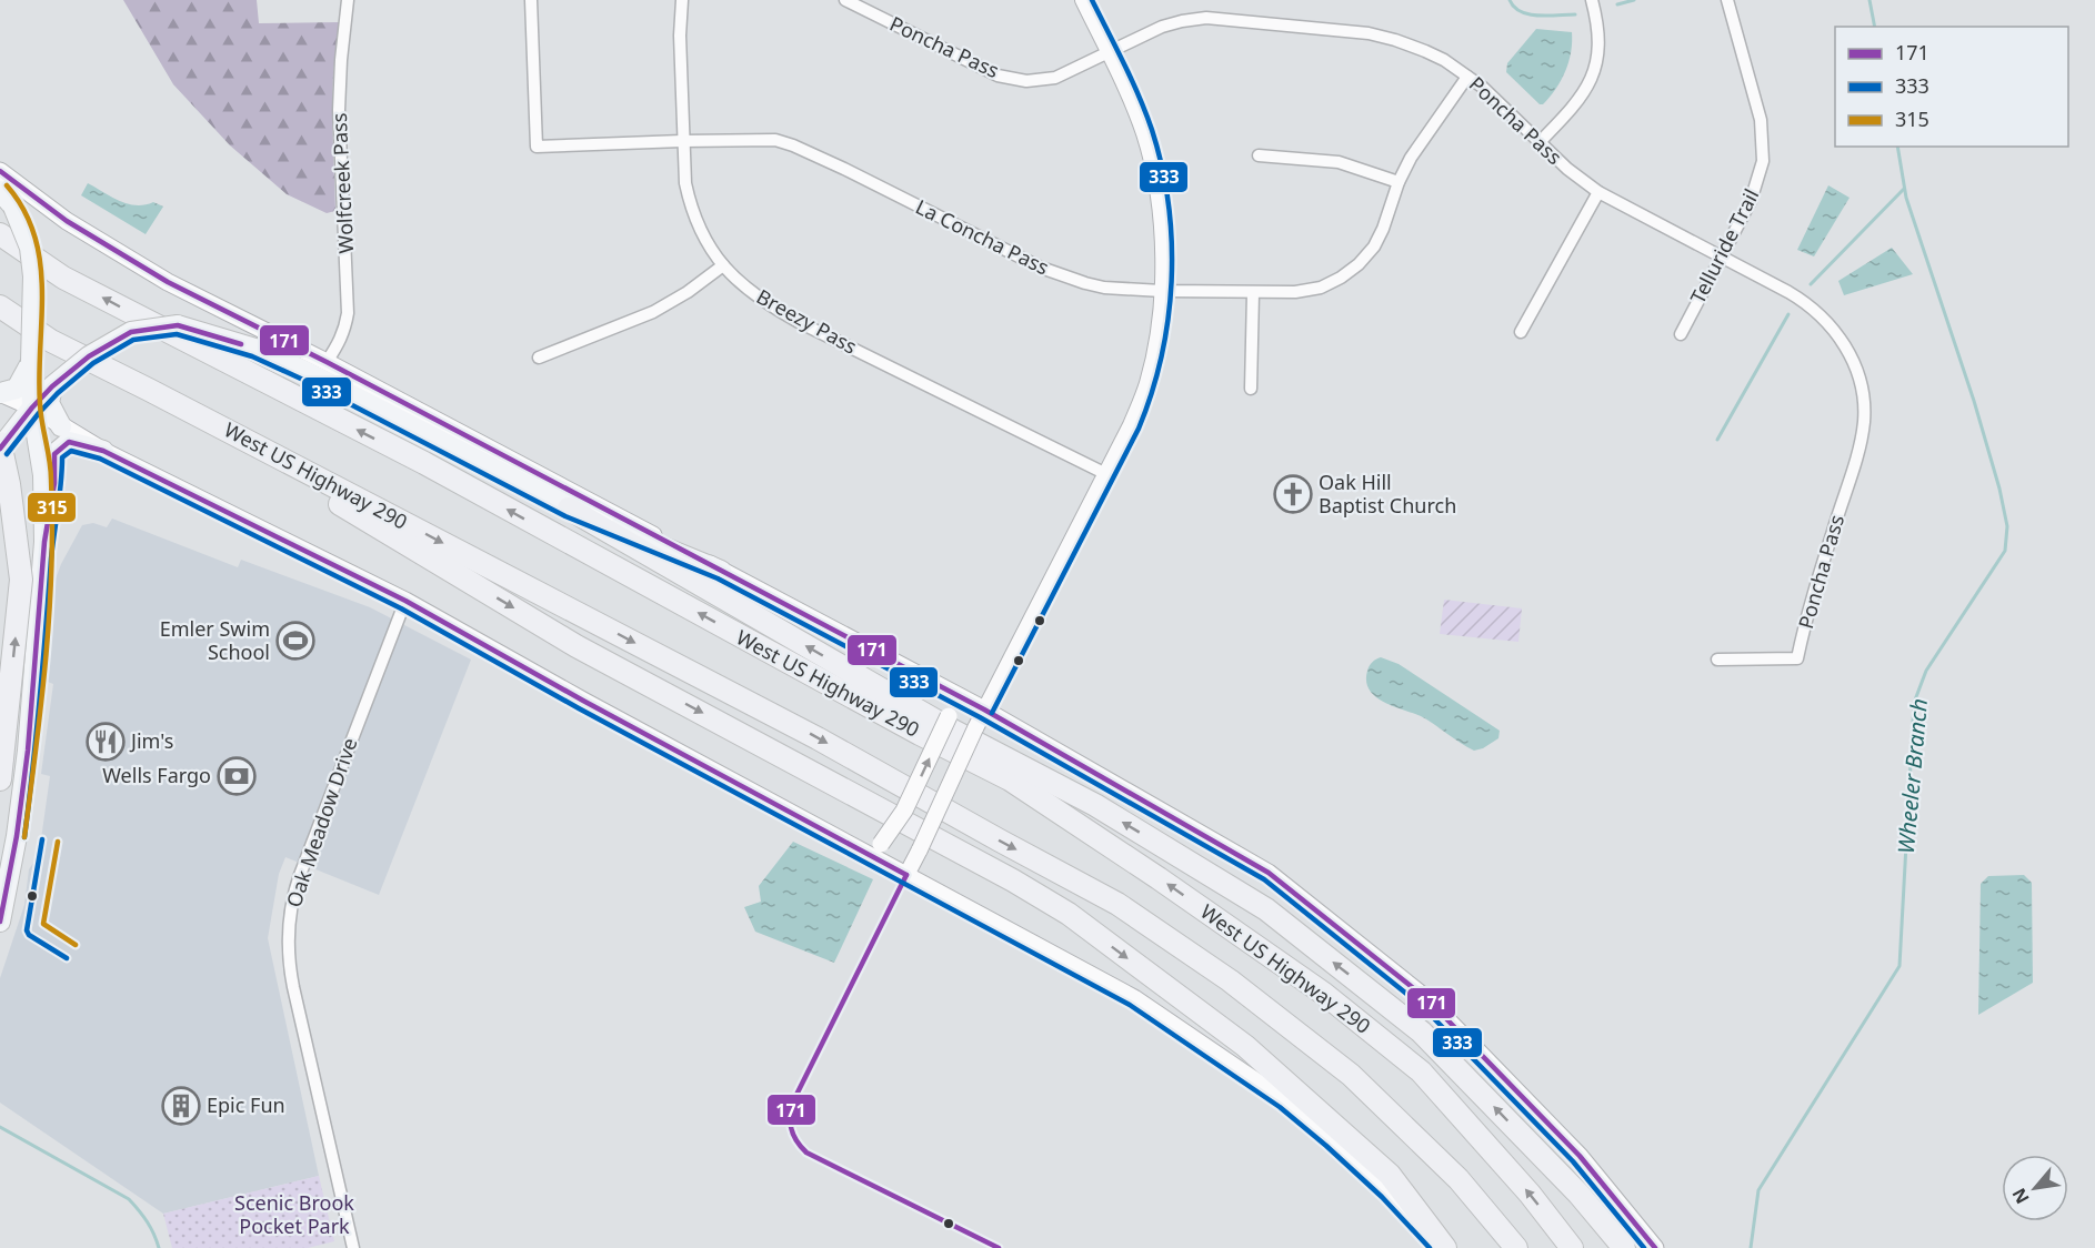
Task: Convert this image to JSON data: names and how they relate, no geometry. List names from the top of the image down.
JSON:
{
  "streets": {
    "highway": ["West US Highway 290"],
    "street": [
      "Poncha Pass",
      "Wolfcreek Pass",
      "La Concha Pass",
      "Telluride Trail",
      "Breezy Pass",
      "Oak Meadow Drive"
    ]
  },
  "crossings": [
    ["Poncha Pass", "La Concha Pass"],
    ["Poncha Pass", "Telluride Trail"],
    ["La Concha Pass", "Breezy Pass"]
  ],
  "water": ["Wheeler Branch"],
  "parks": ["Scenic Brook Pocket Park"],
  "places": {
    "church": ["Oak Hill Baptist Church"],
    "sports": ["Emler Swim School"],
    "restaurant": ["Jim's"],
    "bank": ["Wells Fargo"],
    "building": ["Epic Fun"]
  },
  "lines": ["transit line 333", "transit line 171", "transit line 315"],
  "legend": ["171", "333", "315"],
  "north": "bottom left"
}
